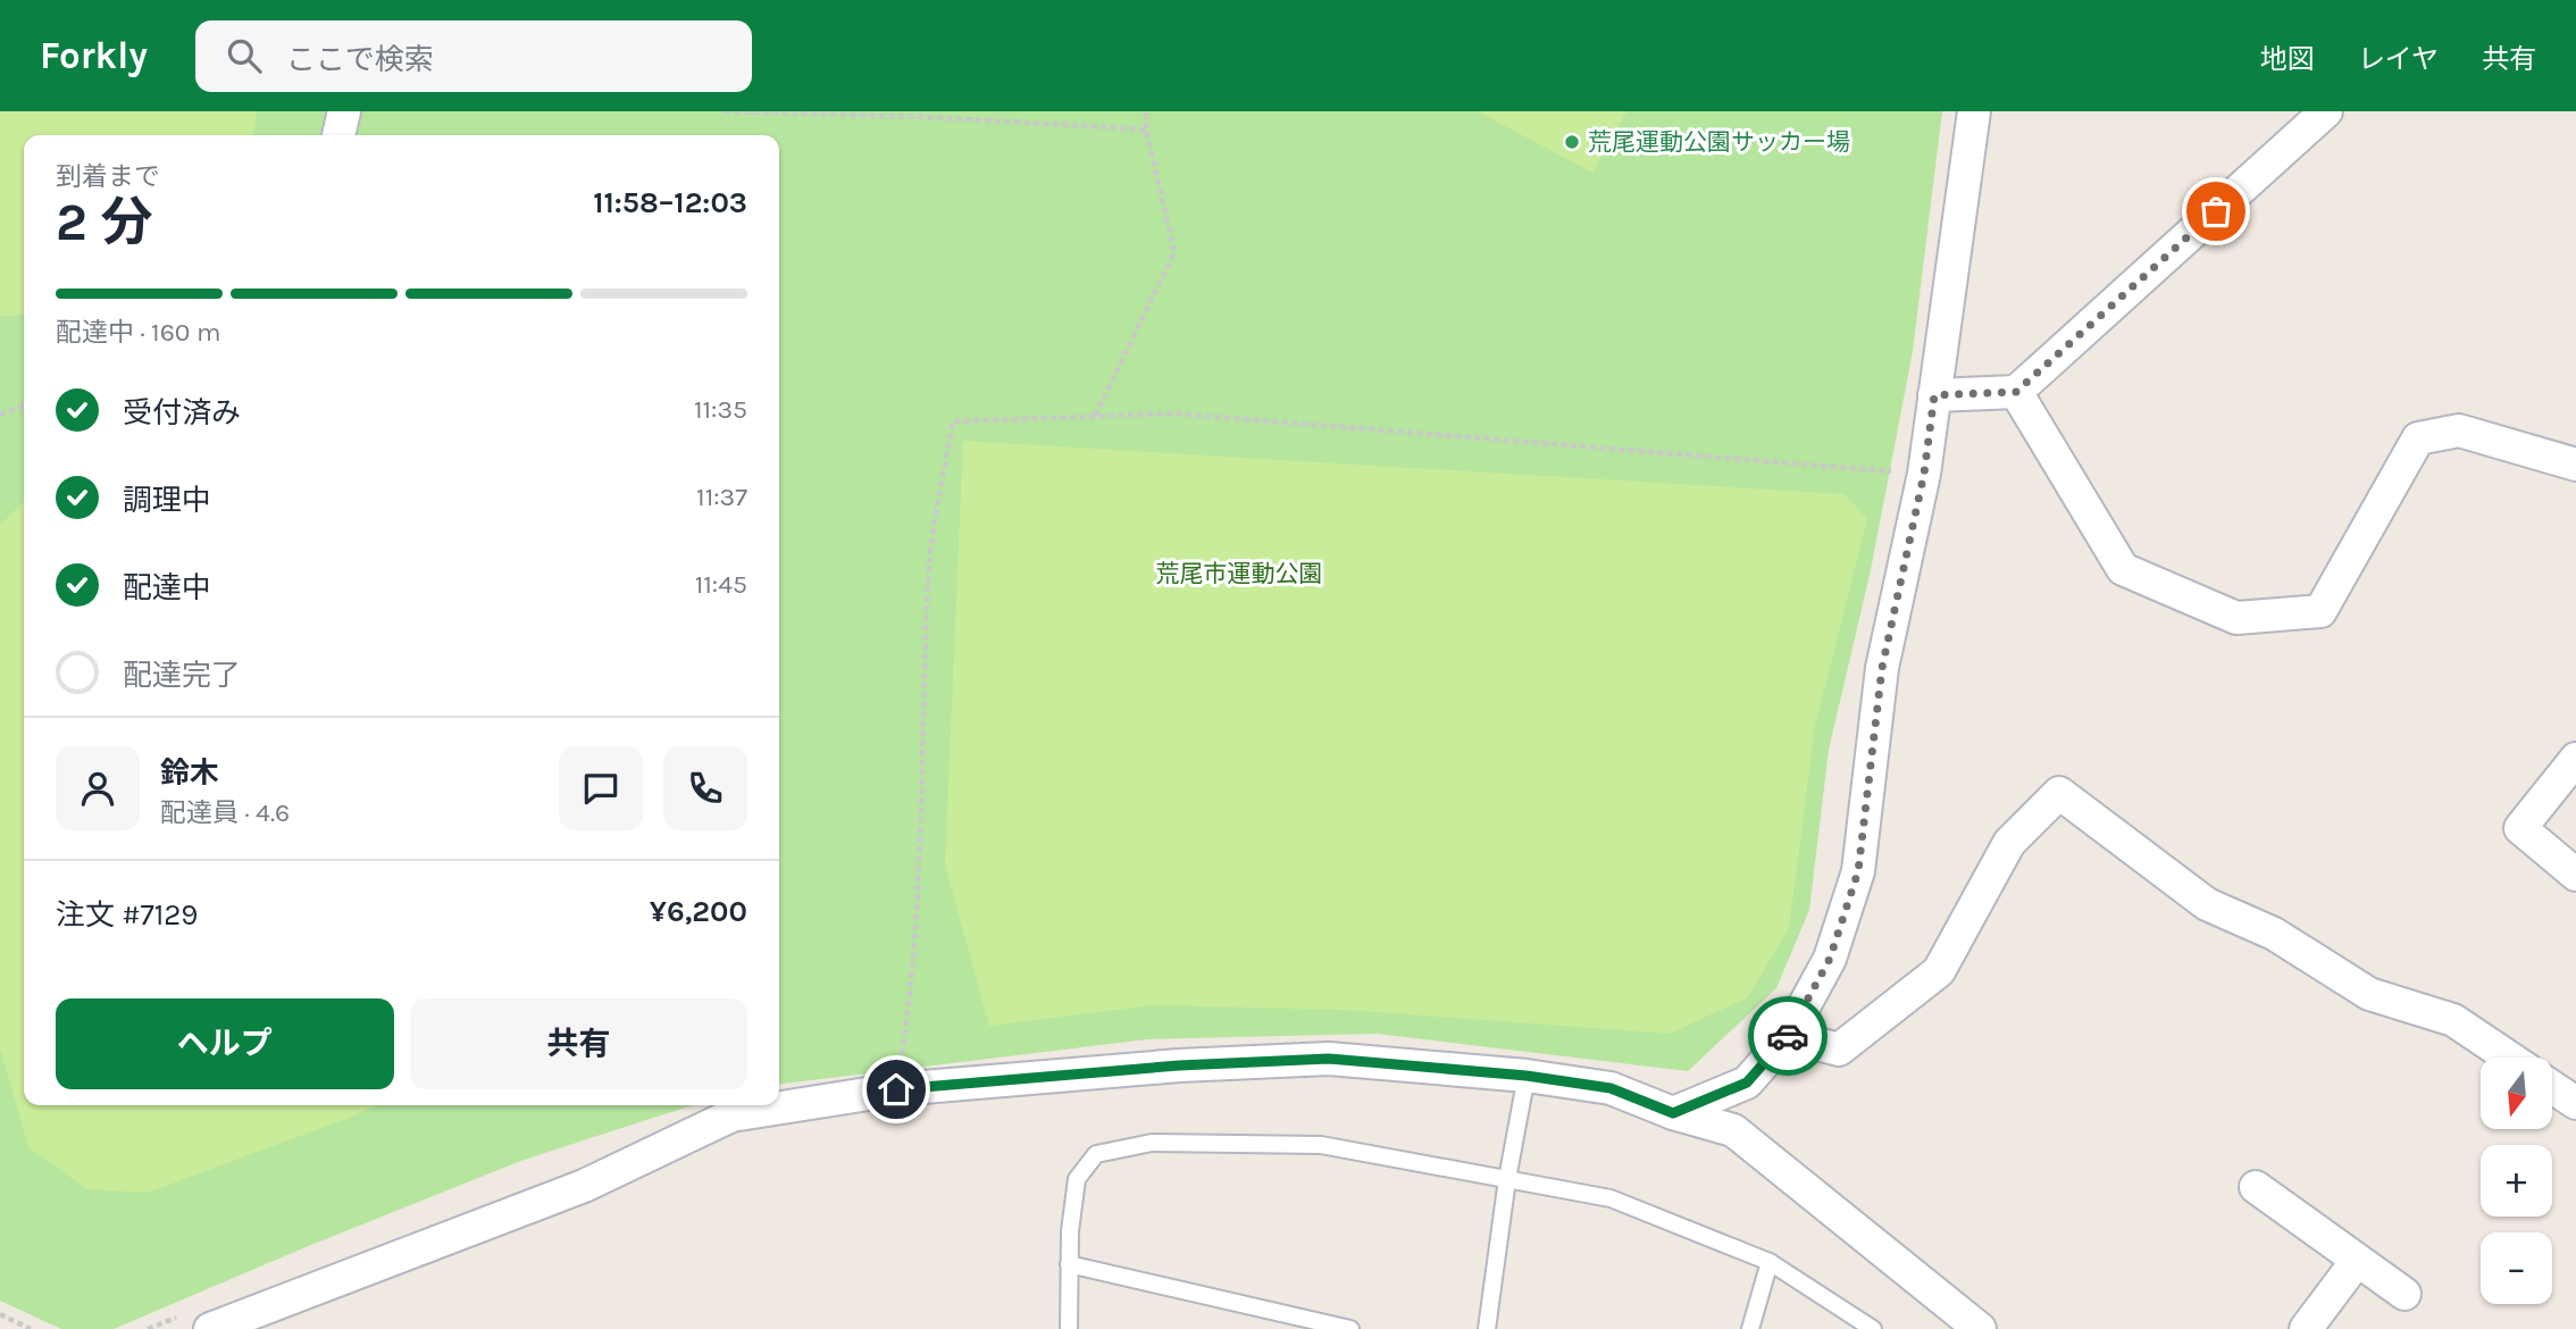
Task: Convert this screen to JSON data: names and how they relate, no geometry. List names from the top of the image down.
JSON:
{
  "parks": ["荒尾市運動公園"],
  "places": ["荒尾運動公園サッカー場"],
  "north": "bottom",
  "page": {
    "header": "Forkly",
    "search": "ここで検索",
    "nav": ["地図", "レイヤ", "共有"],
    "heading": ["2 分", "到着まで", "11:58–12:03"],
    "panel": [
      "鈴木",
      "配達員 · 4.6",
      "注文 #7129",
      "¥6,200"
    ],
    "bar": "配達中 · 160 m",
    "list": [
      ["受付済み", "11:35"],
      ["調理中", "11:37"],
      ["配達中", "11:45"],
      "配達完了"
    ],
    "buttons": ["ヘルプ", "共有"],
    "map_buttons": ["+", "−"]
  }
}
